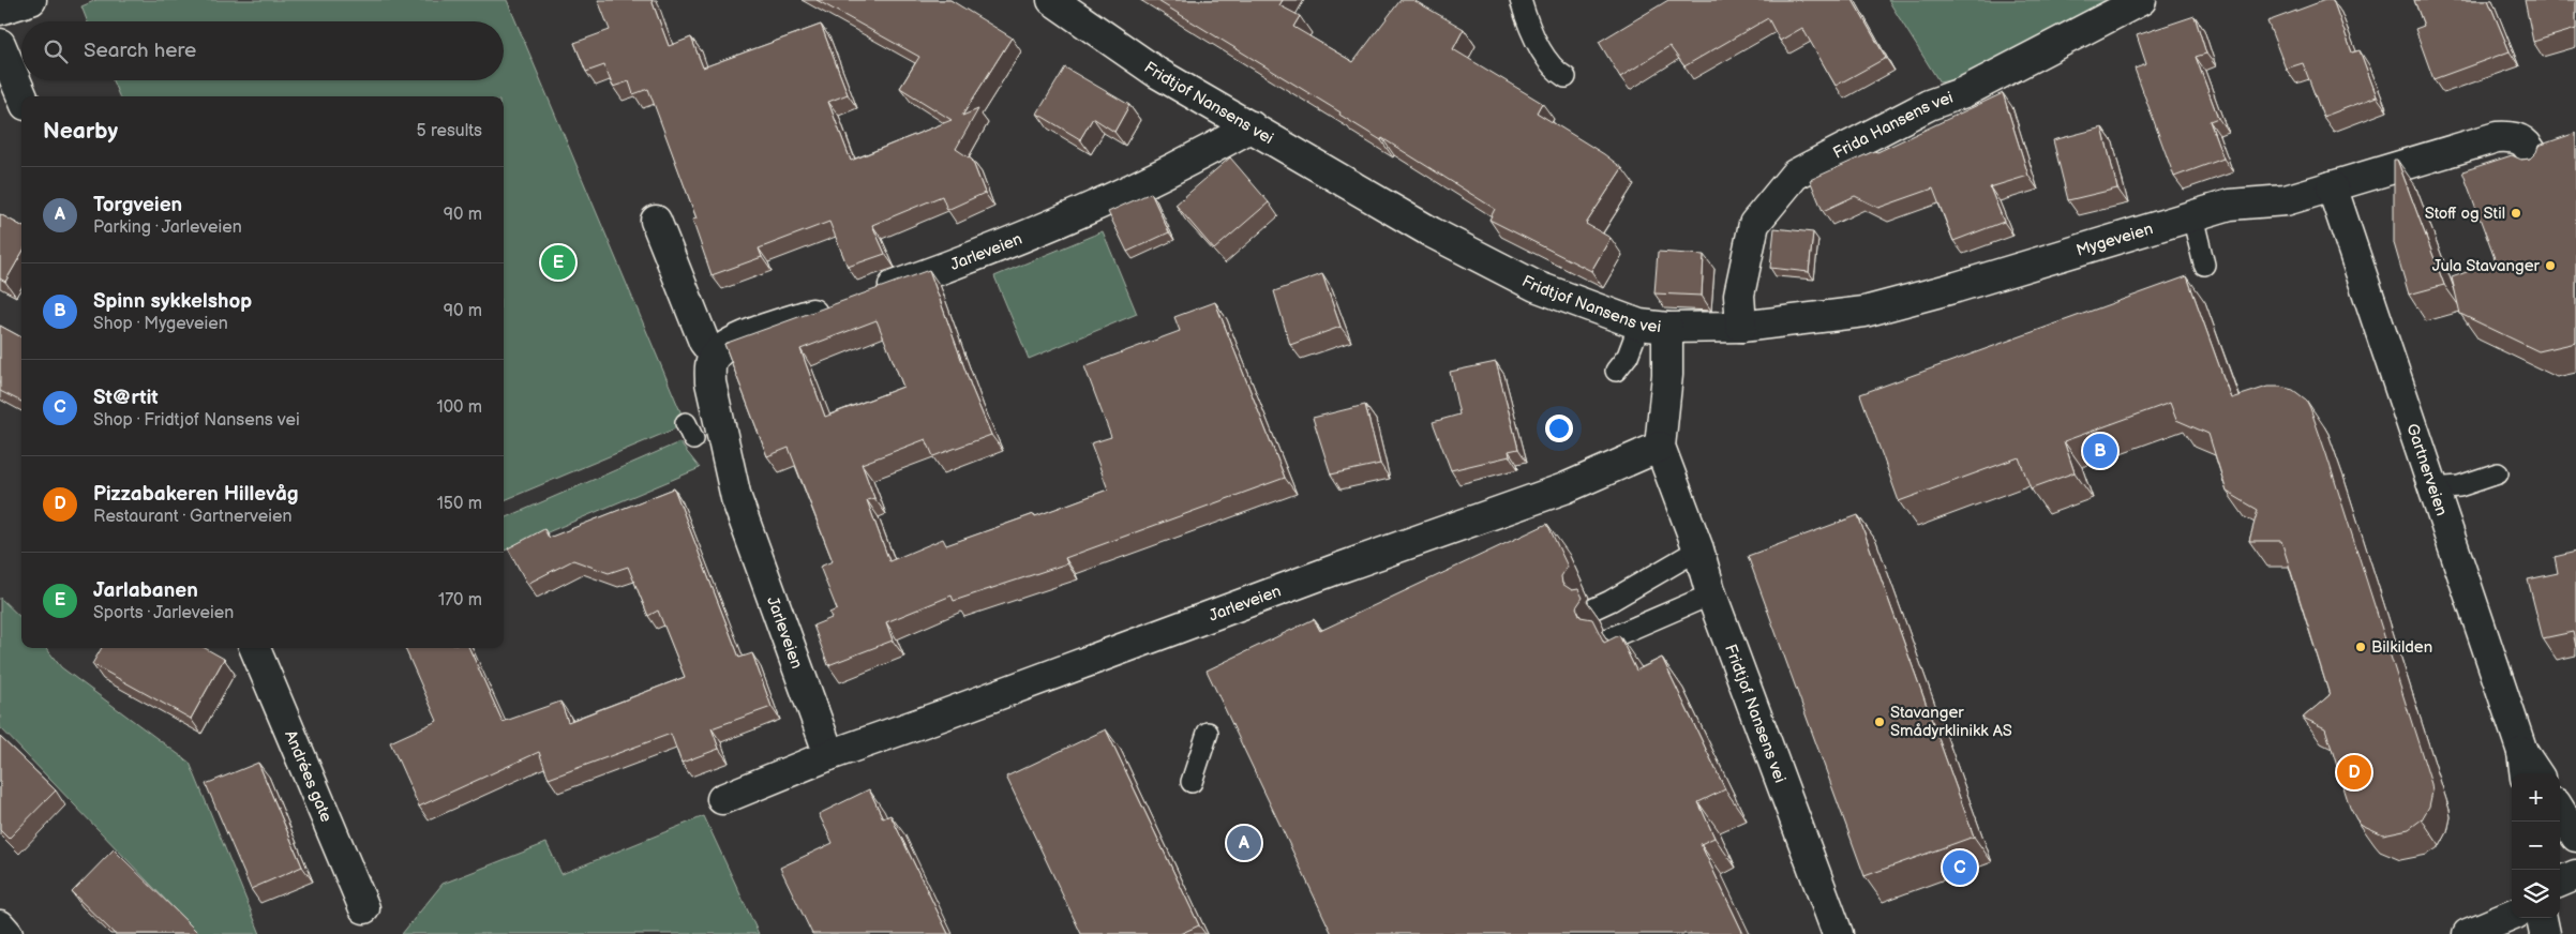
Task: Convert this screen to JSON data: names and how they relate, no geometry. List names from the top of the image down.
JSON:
{
  "streets": {
    "street": [
      "Fridtjof Nansens vei",
      "Frida Hansens vei",
      "Mygeveien",
      "Jarleveien",
      "Gartnerveien",
      "Andrées gate"
    ]
  },
  "crossings": [
    ["Fridtjof Nansens vei", "Mygeveien"],
    ["Fridtjof Nansens vei", "Jarleveien"],
    ["Frida Hansens vei", "Mygeveien"],
    ["Mygeveien", "Gartnerveien"]
  ],
  "places": [
    "Stoff og Stil",
    "Jula Stavanger",
    "Bilkilden",
    "Stavanger Smådyrklinikk AS"
  ],
  "page": {
    "search": "Search here",
    "heading": ["Nearby", "5 results"],
    "list": [
      {
        "mark": "A",
        "name": "Torgveien",
        "note": "Parking · Jarleveien",
        "value": "90 m"
      },
      {
        "mark": "B",
        "name": "Spinn sykkelshop",
        "note": "Shop · Mygeveien",
        "value": "90 m"
      },
      {
        "mark": "C",
        "name": "St@rtit",
        "note": "Shop · Fridtjof Nansens vei",
        "value": "100 m"
      },
      {
        "mark": "D",
        "name": "Pizzabakeren Hillevåg",
        "note": "Restaurant · Gartnerveien",
        "value": "150 m"
      },
      {
        "mark": "E",
        "name": "Jarlabanen",
        "note": "Sports · Jarleveien",
        "value": "170 m"
      }
    ],
    "pins": [
      "E",
      "B",
      "D",
      "A",
      "C"
    ],
    "map_buttons": ["+", "−"]
  }
}
